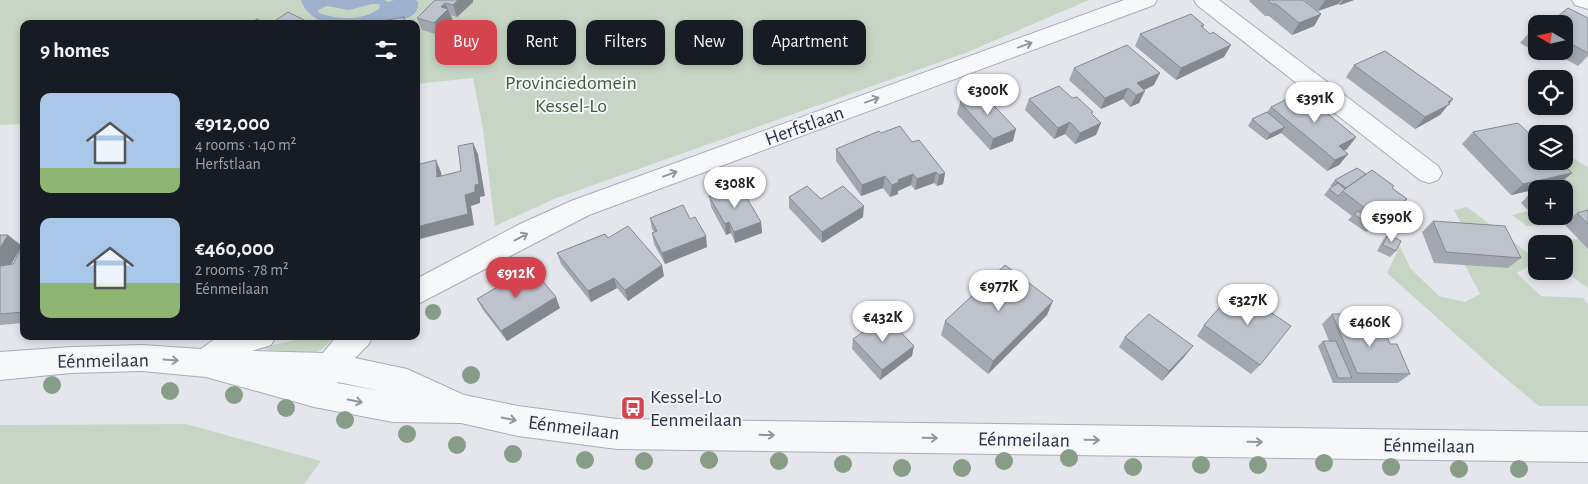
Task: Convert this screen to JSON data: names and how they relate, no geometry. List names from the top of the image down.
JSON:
{
  "streets": {
    "street": ["Herfstlaan", "Eénmeilaan"]
  },
  "one_way": ["Herfstlaan", "Eénmeilaan"],
  "parks": ["Provinciedomein Kessel-Lo"],
  "places": {
    "bus stop": ["Kessel-Lo Eenmeilaan"]
  },
  "north": "left",
  "page": {
    "map_buttons": ["+", "−"],
    "chip": [
      "Buy",
      "Rent",
      "Filters",
      "New",
      "Apartment"
    ],
    "heading": "9 homes",
    "price": [
      "€300K",
      "€391K",
      "€308K",
      "€590K",
      "€912K",
      "€977K",
      "€327K",
      "€432K",
      "€460K"
    ],
    "list": [
      {
        "name": "€912,000",
        "note": "4 rooms · 140 m² · Herfstlaan"
      },
      {
        "name": "€460,000",
        "note": "2 rooms · 78 m² · Eénmeilaan"
      }
    ]
  }
}
